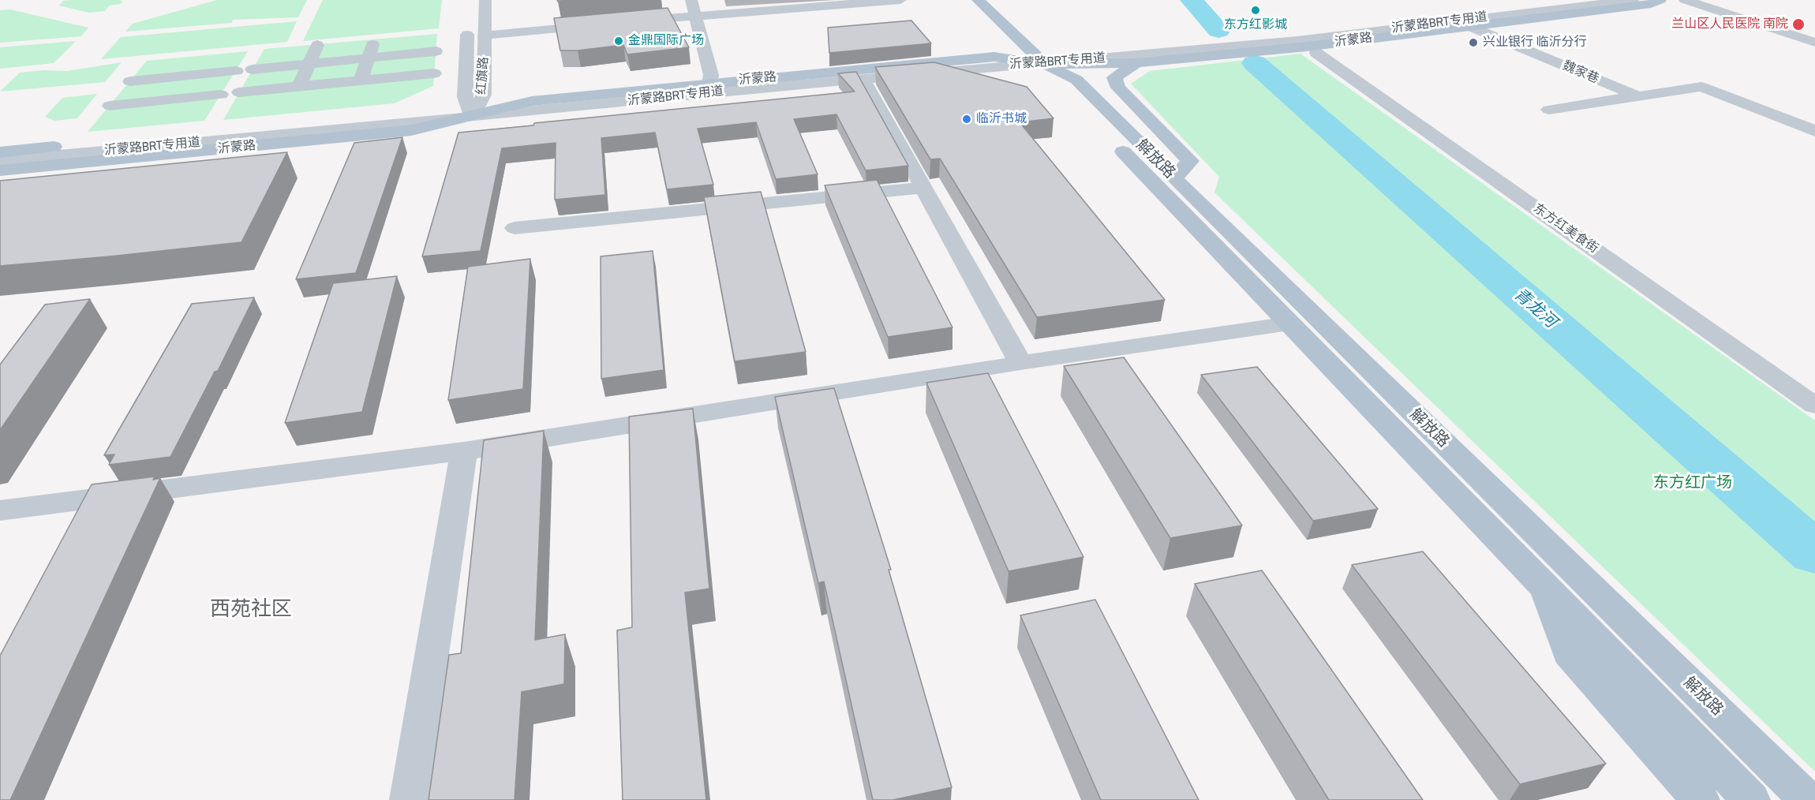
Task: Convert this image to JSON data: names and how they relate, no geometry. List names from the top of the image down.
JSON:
{
  "streets": {
    "main road": ["沂蒙路", "解放路"],
    "street": [
      "沂蒙路BRT专用道",
      "魏家巷",
      "红旗路",
      "东方红美食街"
    ]
  },
  "crossings": [
    ["沂蒙路BRT专用道", "沂蒙路"],
    ["沂蒙路BRT专用道", "红旗路"],
    ["沂蒙路BRT专用道", "解放路"],
    ["沂蒙路", "魏家巷"],
    ["沂蒙路", "红旗路"],
    ["沂蒙路", "解放路"]
  ],
  "districts": ["西苑社区"],
  "water": ["青龙河"],
  "parks": ["东方红广场"],
  "places": [
    "东方红影城",
    "兰山区人民医院 南院",
    "金鼎国际广场",
    "兴业银行 临沂分行",
    "临沂书城"
  ]
}
